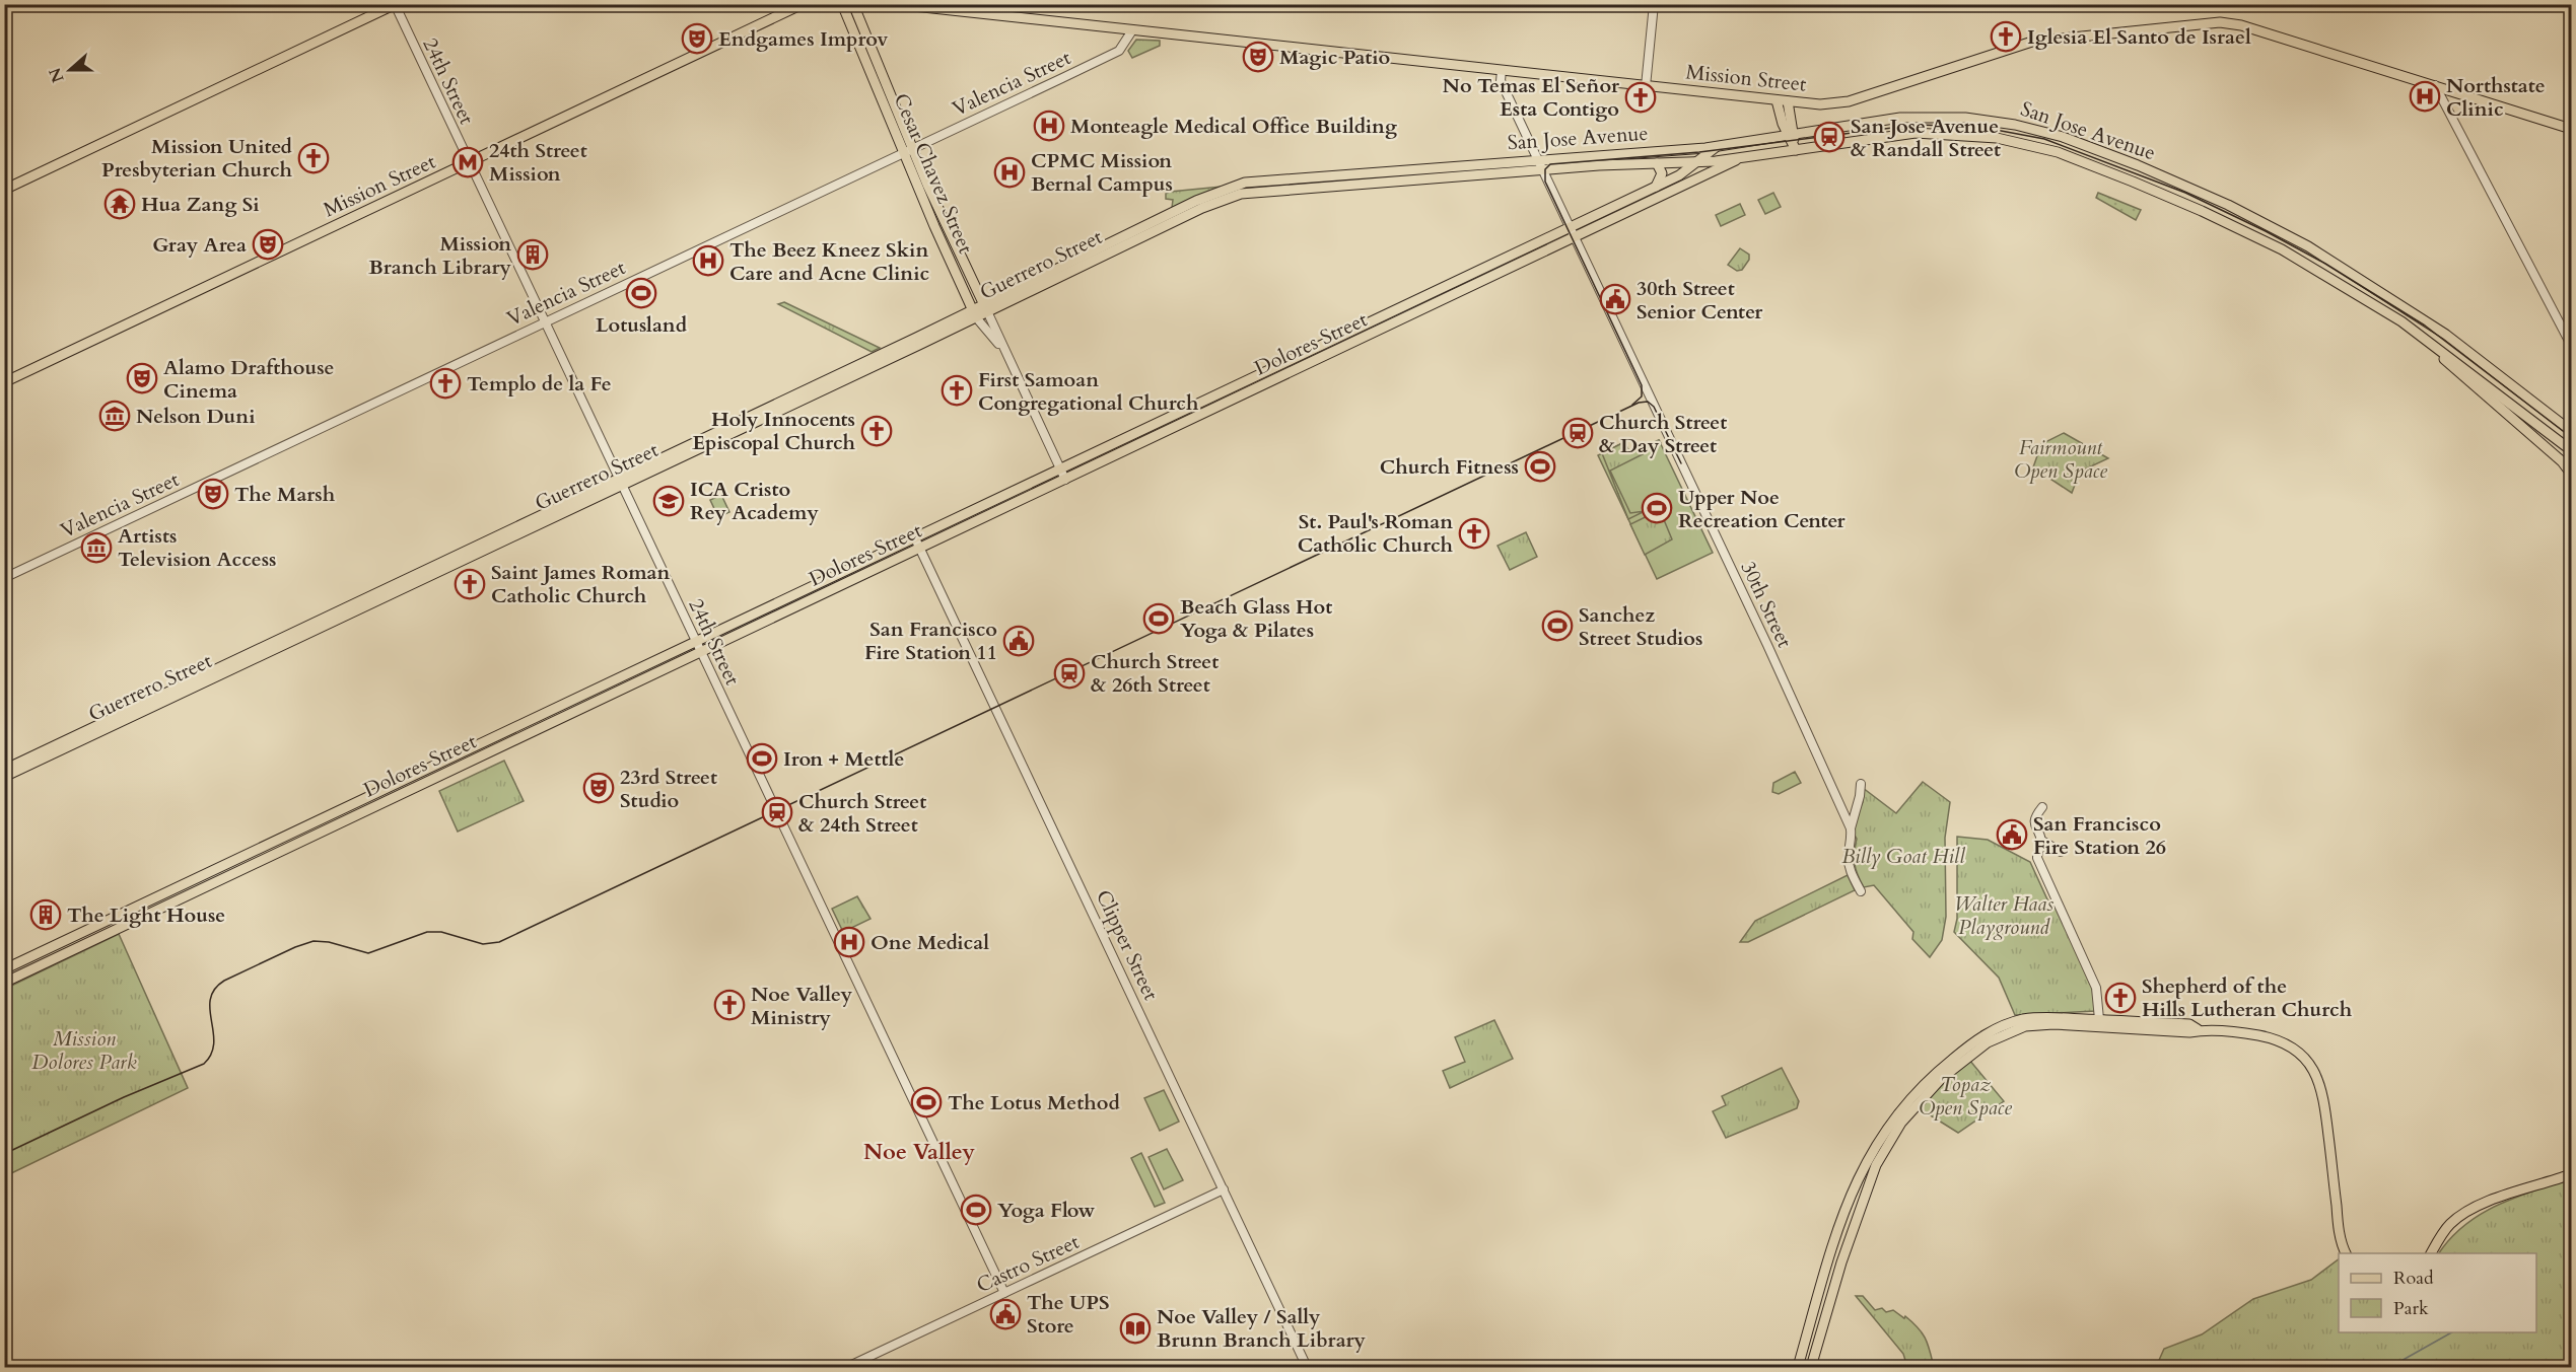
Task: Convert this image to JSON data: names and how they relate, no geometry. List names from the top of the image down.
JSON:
{
  "streets": {
    "main road": [
      "Mission Street",
      "San Jose Avenue",
      "Cesar Chavez Street",
      "Guerrero Street",
      "Dolores Street"
    ],
    "street": [
      "24th Street",
      "Valencia Street",
      "30th Street",
      "Clipper Street",
      "Castro Street"
    ]
  },
  "crossings": [
    ["Mission Street", "24th Street"],
    ["Mission Street", "Valencia Street"],
    ["Mission Street", "30th Street"],
    ["24th Street", "Valencia Street"],
    ["24th Street", "Guerrero Street"],
    ["24th Street", "Dolores Street"],
    ["24th Street", "Castro Street"],
    ["Valencia Street", "Cesar Chavez Street"],
    ["San Jose Avenue", "Guerrero Street"],
    ["San Jose Avenue", "Dolores Street"],
    ["San Jose Avenue", "30th Street"],
    ["Cesar Chavez Street", "Guerrero Street"],
    ["Cesar Chavez Street", "Dolores Street"],
    ["Dolores Street", "30th Street"],
    ["Dolores Street", "Clipper Street"],
    ["Clipper Street", "Castro Street"]
  ],
  "districts": ["Noe Valley"],
  "parks": [
    "Fairmount Open Space",
    "Billy Goat Hill",
    "Walter Haas Playground",
    "Mission Dolores Park",
    "Topaz Open Space"
  ],
  "places": {
    "church": [
      "Iglesia El Santo de Israel",
      "No Temas El Señor Esta Contigo",
      "Mission United Presbyterian Church",
      "Templo de la Fe",
      "First Samoan Congregational Church",
      "Holy Innocents Episcopal Church",
      "St. Paul's Roman Catholic Church",
      "Saint James Roman Catholic Church",
      "Shepherd of the Hills Lutheran Church",
      "Noe Valley Ministry"
    ],
    "theatre": [
      "Endgames Improv",
      "Magic Patio",
      "Gray Area",
      "Alamo Drafthouse Cinema",
      "The Marsh",
      "23rd Street Studio"
    ],
    "hospital": [
      "Northstate Clinic",
      "Monteagle Medical Office Building",
      "CPMC Mission Bernal Campus",
      "The Beez Kneez Skin Care and Acne Clinic",
      "One Medical"
    ],
    "station": [
      "San Jose Avenue & Randall Street",
      "Church Street & Day Street",
      "Church Street & 26th Street",
      "Church Street & 24th Street"
    ],
    "metro station": ["24th Street Mission"],
    "temple": ["Hua Zang Si"],
    "building": ["Mission Branch Library", "The Light House"],
    "sports": [
      "Lotusland",
      "Church Fitness",
      "Upper Noe Recreation Center",
      "Beach Glass Hot Yoga & Pilates",
      "Sanchez Street Studios",
      "Iron + Mettle",
      "The Lotus Method",
      "Yoga Flow"
    ],
    "public building": [
      "30th Street Senior Center",
      "San Francisco Fire Station 11",
      "San Francisco Fire Station 26",
      "The UPS Store"
    ],
    "museum": ["Nelson Duni", "Artists Television Access"],
    "school or university": ["ICA Cristo Rey Academy"],
    "library": ["Noe Valley / Sally Brunn Branch Library"]
  },
  "legend": ["Road", "Park"],
  "north": "left"
}
